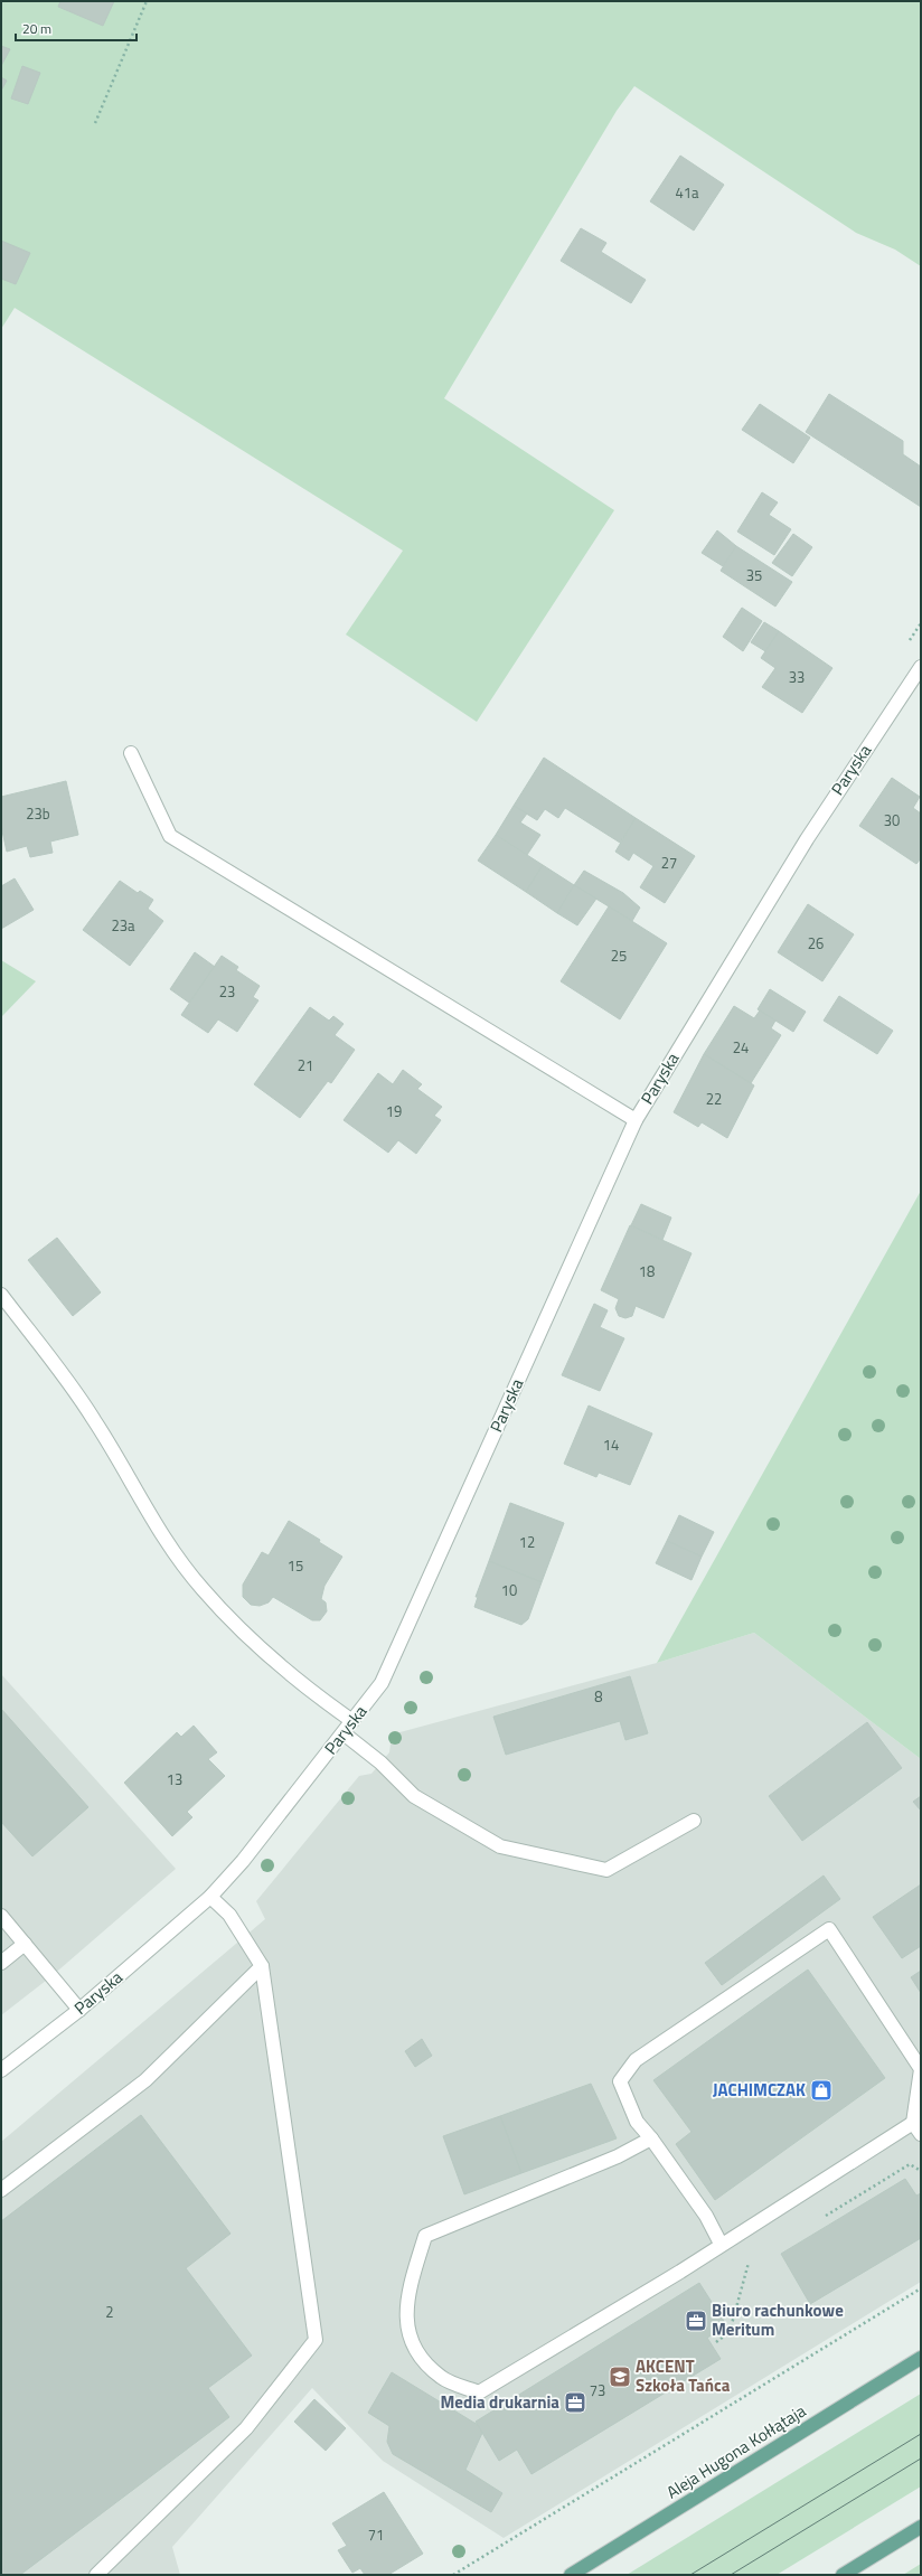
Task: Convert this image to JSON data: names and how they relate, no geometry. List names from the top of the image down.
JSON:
{
  "streets": {
    "main road": ["Aleja Hugona Kołłątaja"],
    "street": ["Paryska"]
  },
  "places": {
    "shop": ["JACHIMCZAK"],
    "office": ["Biuro rachunkowe Meritum", "Media drukarnia"],
    "school or university": ["AKCENT Szkoła Tańca"]
  },
  "house_numbers": [
    "41a",
    "35",
    "33",
    "23b",
    "30",
    "27",
    "23a",
    "26",
    "25",
    "23",
    "24",
    "21",
    "22",
    "19",
    "18",
    "14",
    "12",
    "15",
    "10",
    "8",
    "13",
    "2",
    "73",
    "71"
  ],
  "scale_bar": "20 m"
}
